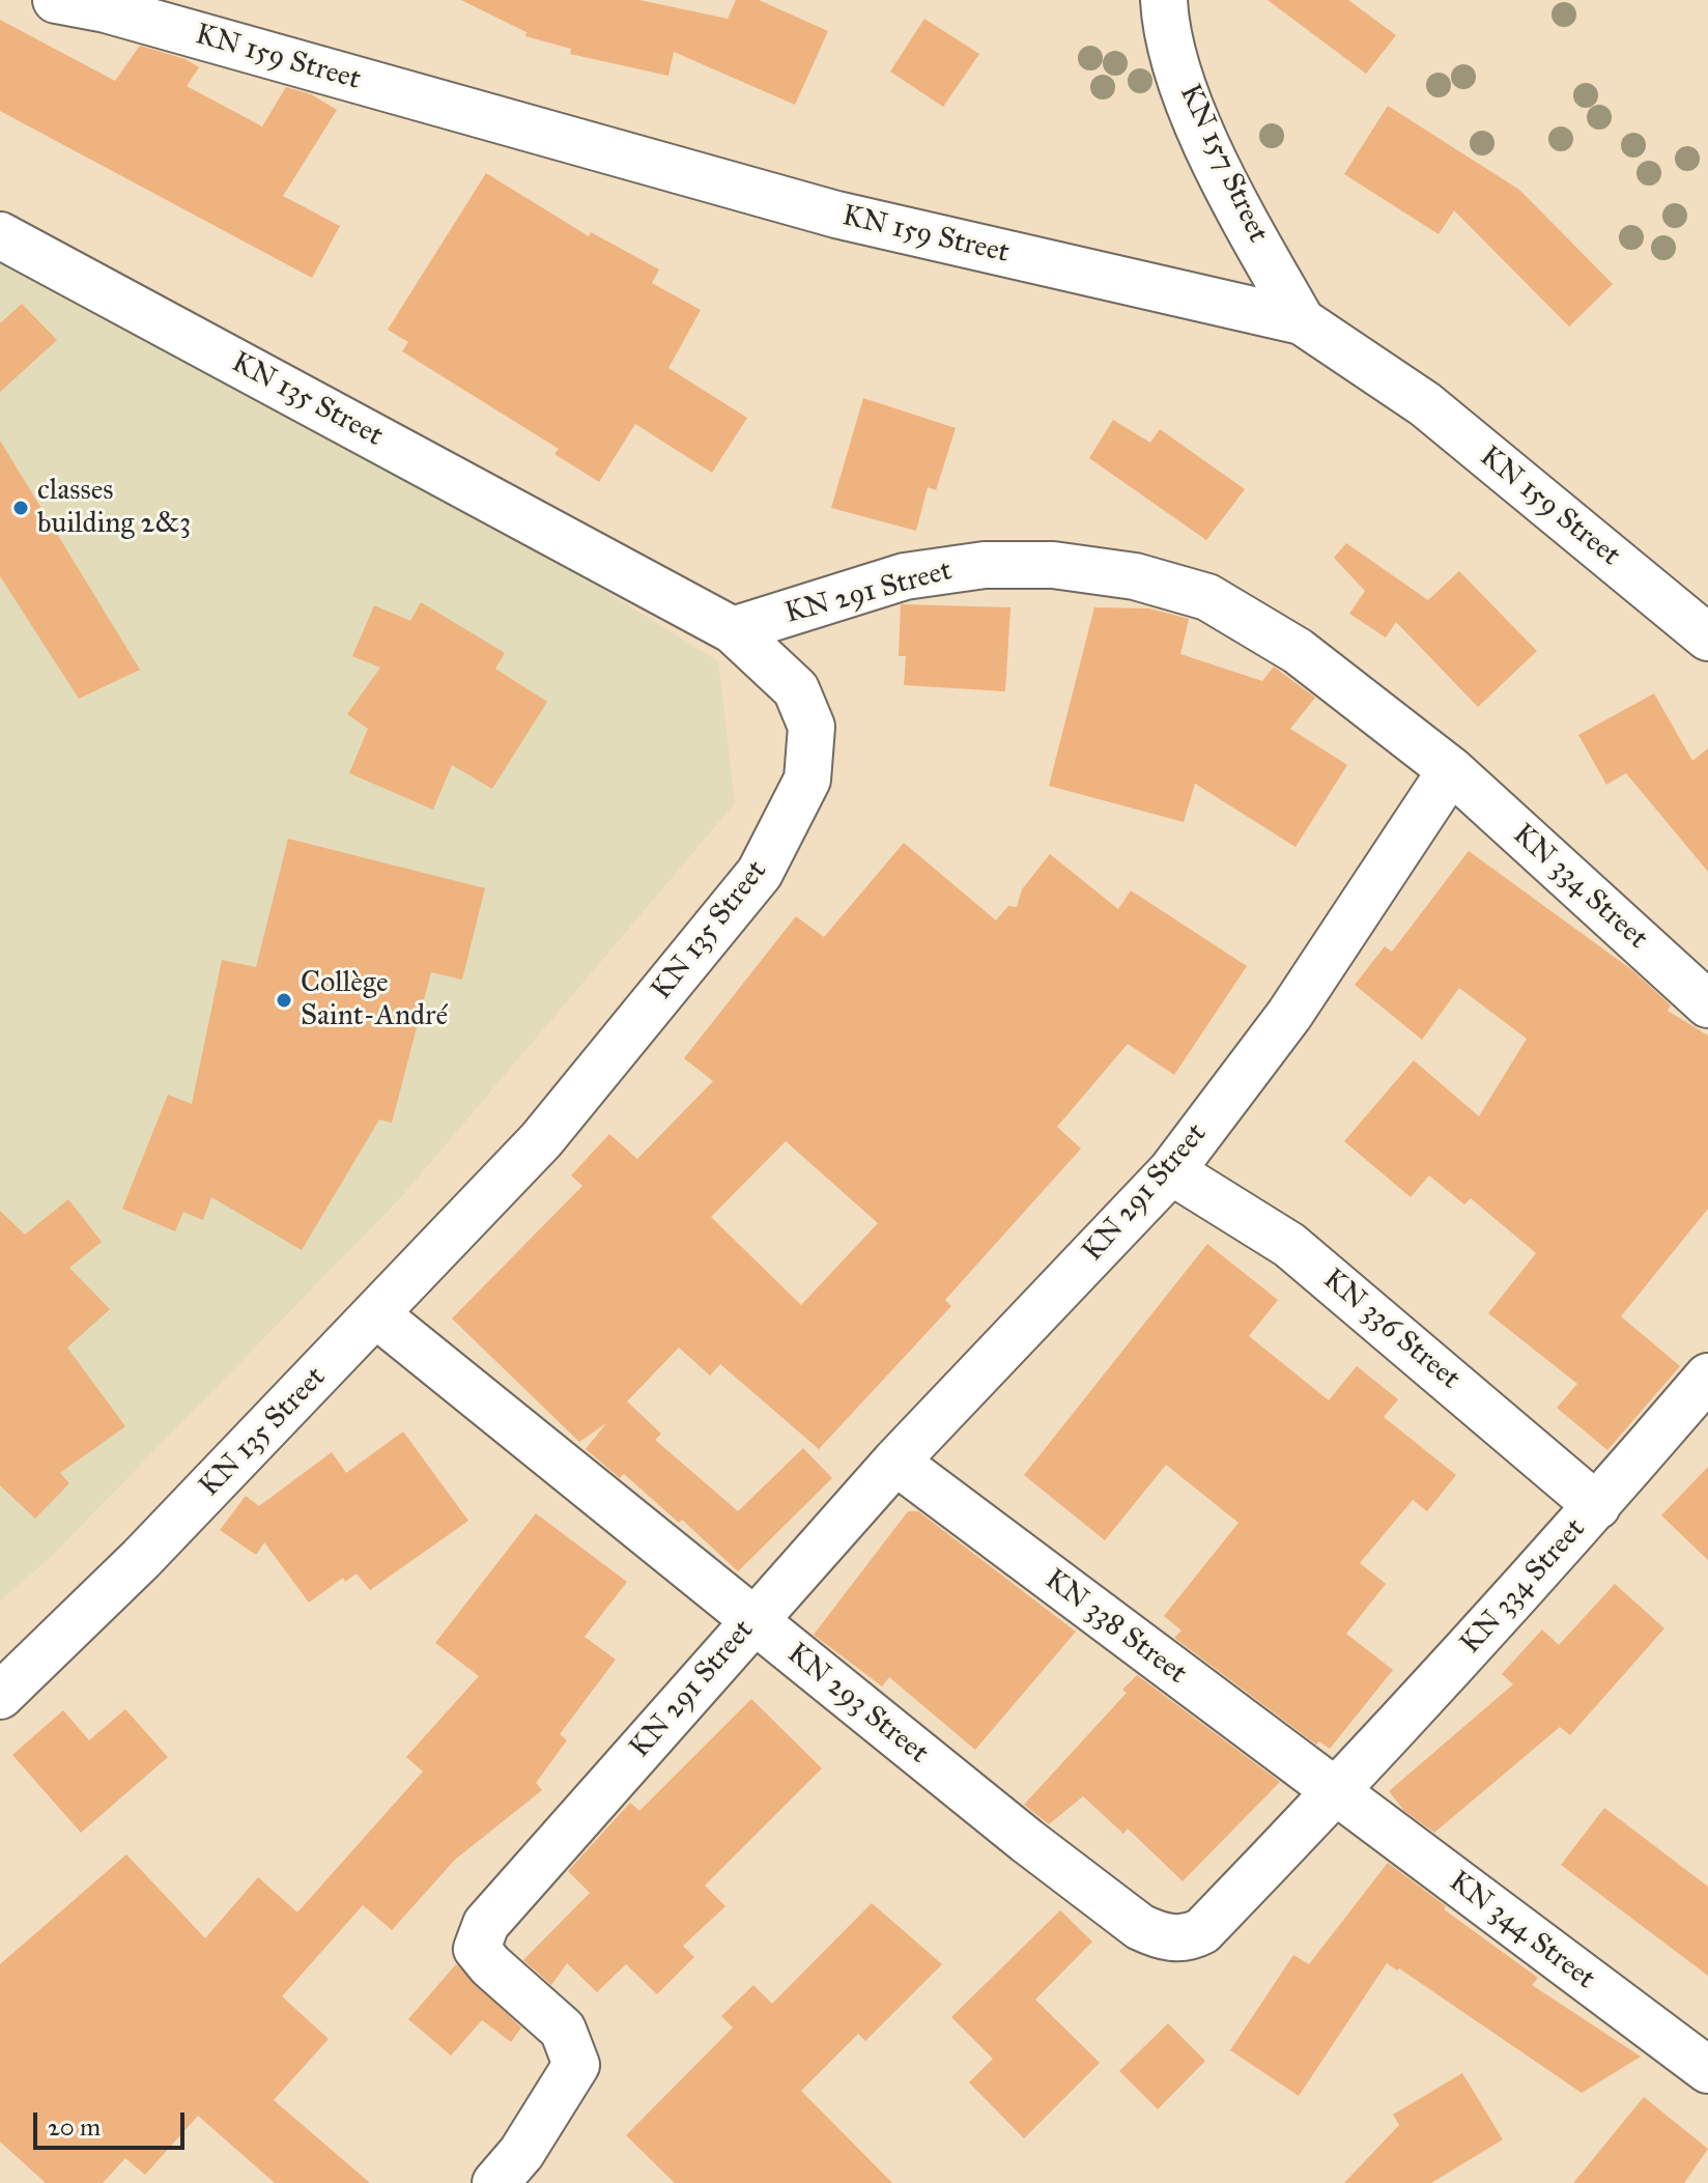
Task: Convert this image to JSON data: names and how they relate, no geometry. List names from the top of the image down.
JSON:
{
  "streets": {
    "street": [
      "KN 159 Street",
      "KN 157 Street",
      "KN 135 Street",
      "KN 291 Street",
      "KN 334 Street",
      "KN 336 Street",
      "KN 338 Street",
      "KN 293 Street",
      "KN 344 Street"
    ]
  },
  "crossings": [
    ["KN 159 Street", "KN 157 Street"],
    ["KN 135 Street", "KN 291 Street"],
    ["KN 135 Street", "KN 293 Street"],
    ["KN 291 Street", "KN 334 Street"],
    ["KN 291 Street", "KN 336 Street"],
    ["KN 291 Street", "KN 338 Street"],
    ["KN 291 Street", "KN 293 Street"],
    ["KN 334 Street", "KN 336 Street"],
    ["KN 334 Street", "KN 338 Street"],
    ["KN 334 Street", "KN 293 Street"],
    ["KN 334 Street", "KN 344 Street"],
    ["KN 338 Street", "KN 293 Street"],
    ["KN 338 Street", "KN 344 Street"],
    ["KN 293 Street", "KN 344 Street"]
  ],
  "places": ["classes building 2&3", "Collège Saint-André"],
  "scale_bar": "20 m"
}
